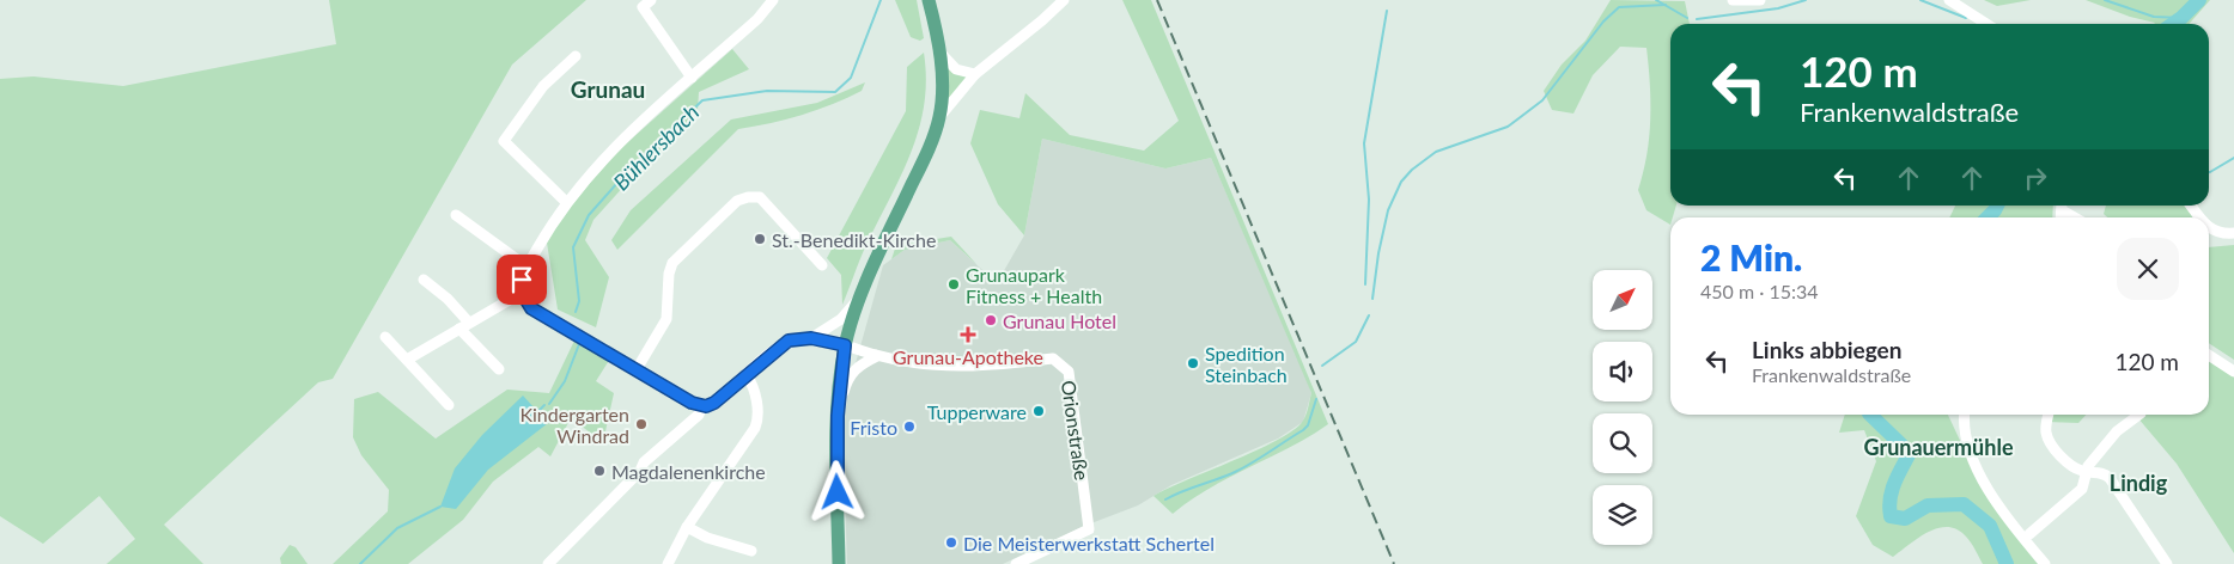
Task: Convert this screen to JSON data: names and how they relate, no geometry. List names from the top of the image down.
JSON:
{
  "streets": {
    "street": ["Orionstraße"]
  },
  "districts": ["Grunau", "Grunauermühle", "Lindig"],
  "water": ["Bühlersbach"],
  "places": {
    "other": [
      "St.-Benedikt-Kirche",
      "Grunaupark Fitness + Health",
      "Grunau Hotel",
      "Spedition Steinbach",
      "Tupperware",
      "Kindergarten Windrad",
      "Fristo",
      "Magdalenenkirche",
      "Die Meisterwerkstatt Schertel"
    ],
    "health": ["Grunau-Apotheke"]
  },
  "north": "top right",
  "page": {
    "turn": ["120 m", "Frankenwaldstraße"],
    "heading": ["2 Min.", "450 m · 15:34"],
    "list": [
      {
        "name": "Links abbiegen",
        "note": "Frankenwaldstraße",
        "value": "120 m"
      }
    ]
  }
}
